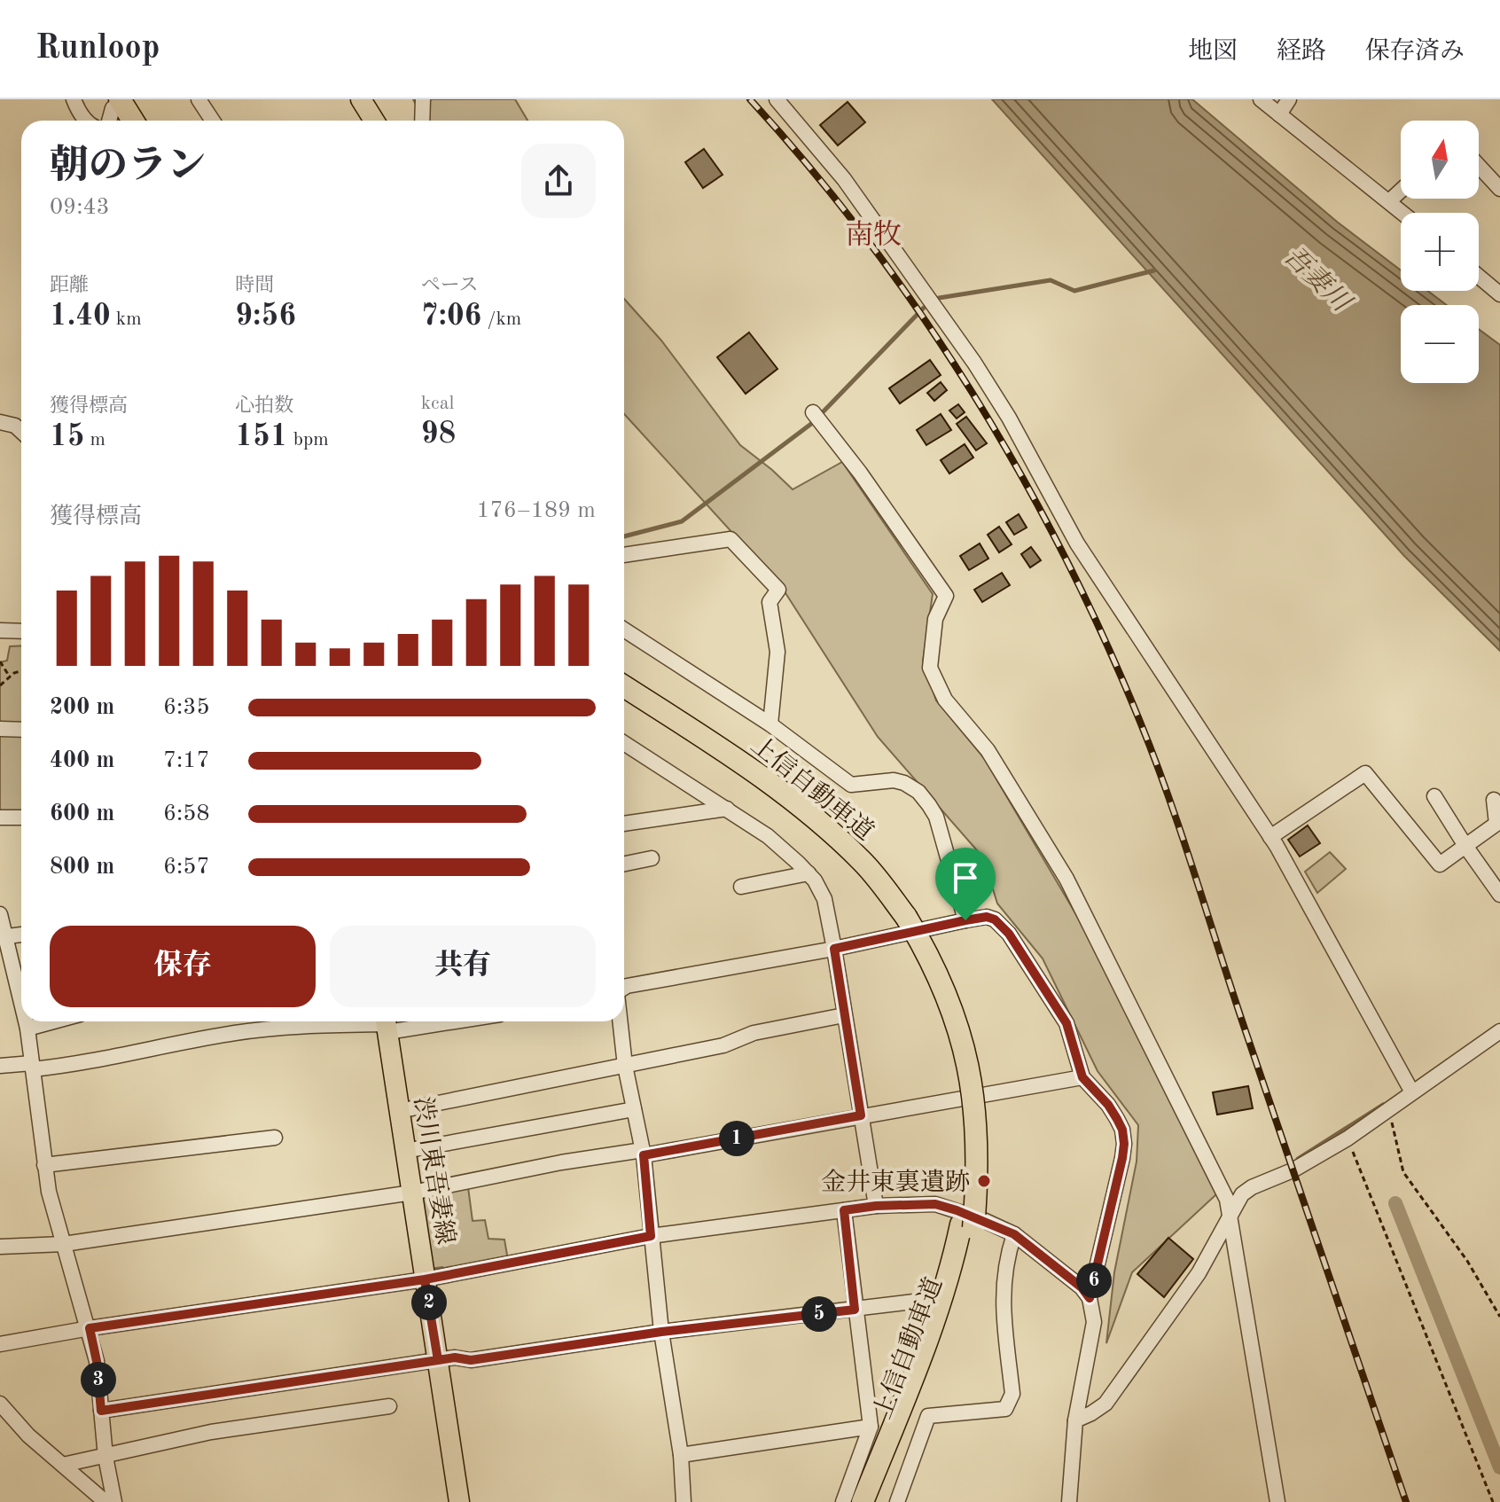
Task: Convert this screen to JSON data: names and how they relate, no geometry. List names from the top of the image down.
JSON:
{
  "streets": {
    "highway": ["上信自動車道"],
    "main road": ["渋川東吾妻線"]
  },
  "districts": ["南牧"],
  "water": ["吾妻川"],
  "places": ["金井東裏遺跡"],
  "north": "top",
  "page": {
    "header": "Runloop",
    "nav": ["地図", "経路", "保存済み"],
    "map_buttons": ["+", "−"],
    "heading": ["朝のラン", "09:43"],
    "stats": [
      ["距離", "1.40 km"],
      ["時間", "9:56"],
      ["ペース", "7:06 /km"],
      ["獲得標高", "15 m"],
      ["心拍数", "151 bpm"],
      ["kcal", "98"]
    ],
    "chart": ["獲得標高", "176–189 m"],
    "list": [
      {
        "name": "200 m",
        "note": "6:35"
      },
      {
        "name": "400 m",
        "note": "7:17"
      },
      {
        "name": "600 m",
        "note": "6:58"
      },
      {
        "name": "800 m",
        "note": "6:57"
      }
    ],
    "buttons": ["保存", "共有"],
    "pins": [
      "1",
      "6",
      "2",
      "5",
      "3"
    ]
  }
}
